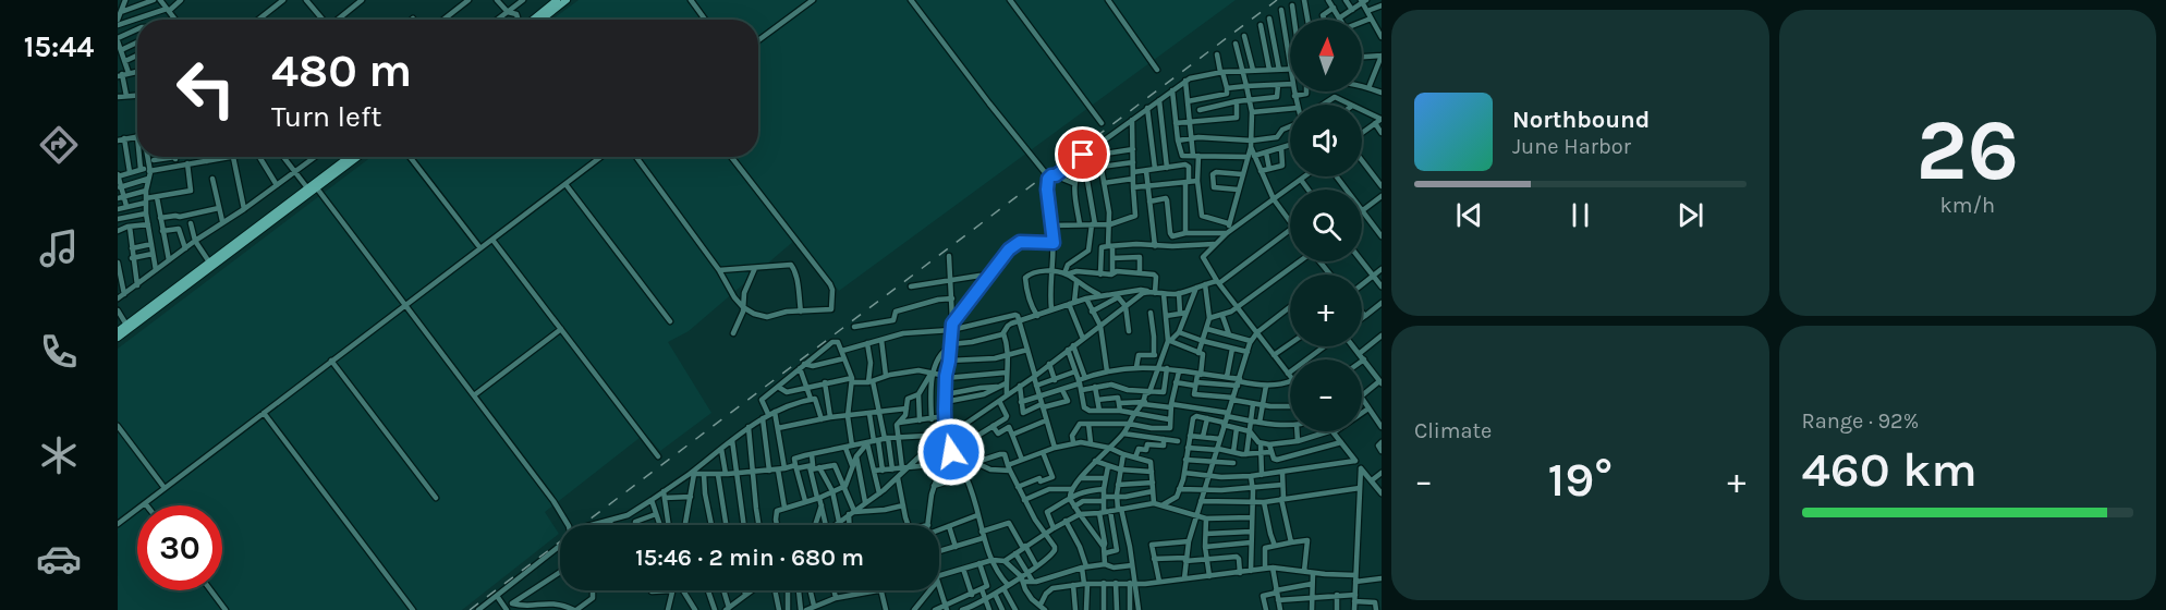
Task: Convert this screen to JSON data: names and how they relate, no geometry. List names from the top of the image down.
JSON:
{
  "north": "top",
  "page": {
    "tabs": "15:44",
    "tile": [
      ["26", "km/h"],
      "Climate",
      ["Range · 92%", "460 km"]
    ],
    "map_buttons": ["+", "−"],
    "turn": ["480 m", "Turn left"],
    "song": ["Northbound", "June Harbor"],
    "heat": ["−", "19°", "+"],
    "limit": "30",
    "trip": "15:46 · 2 min · 680 m"
  }
}
